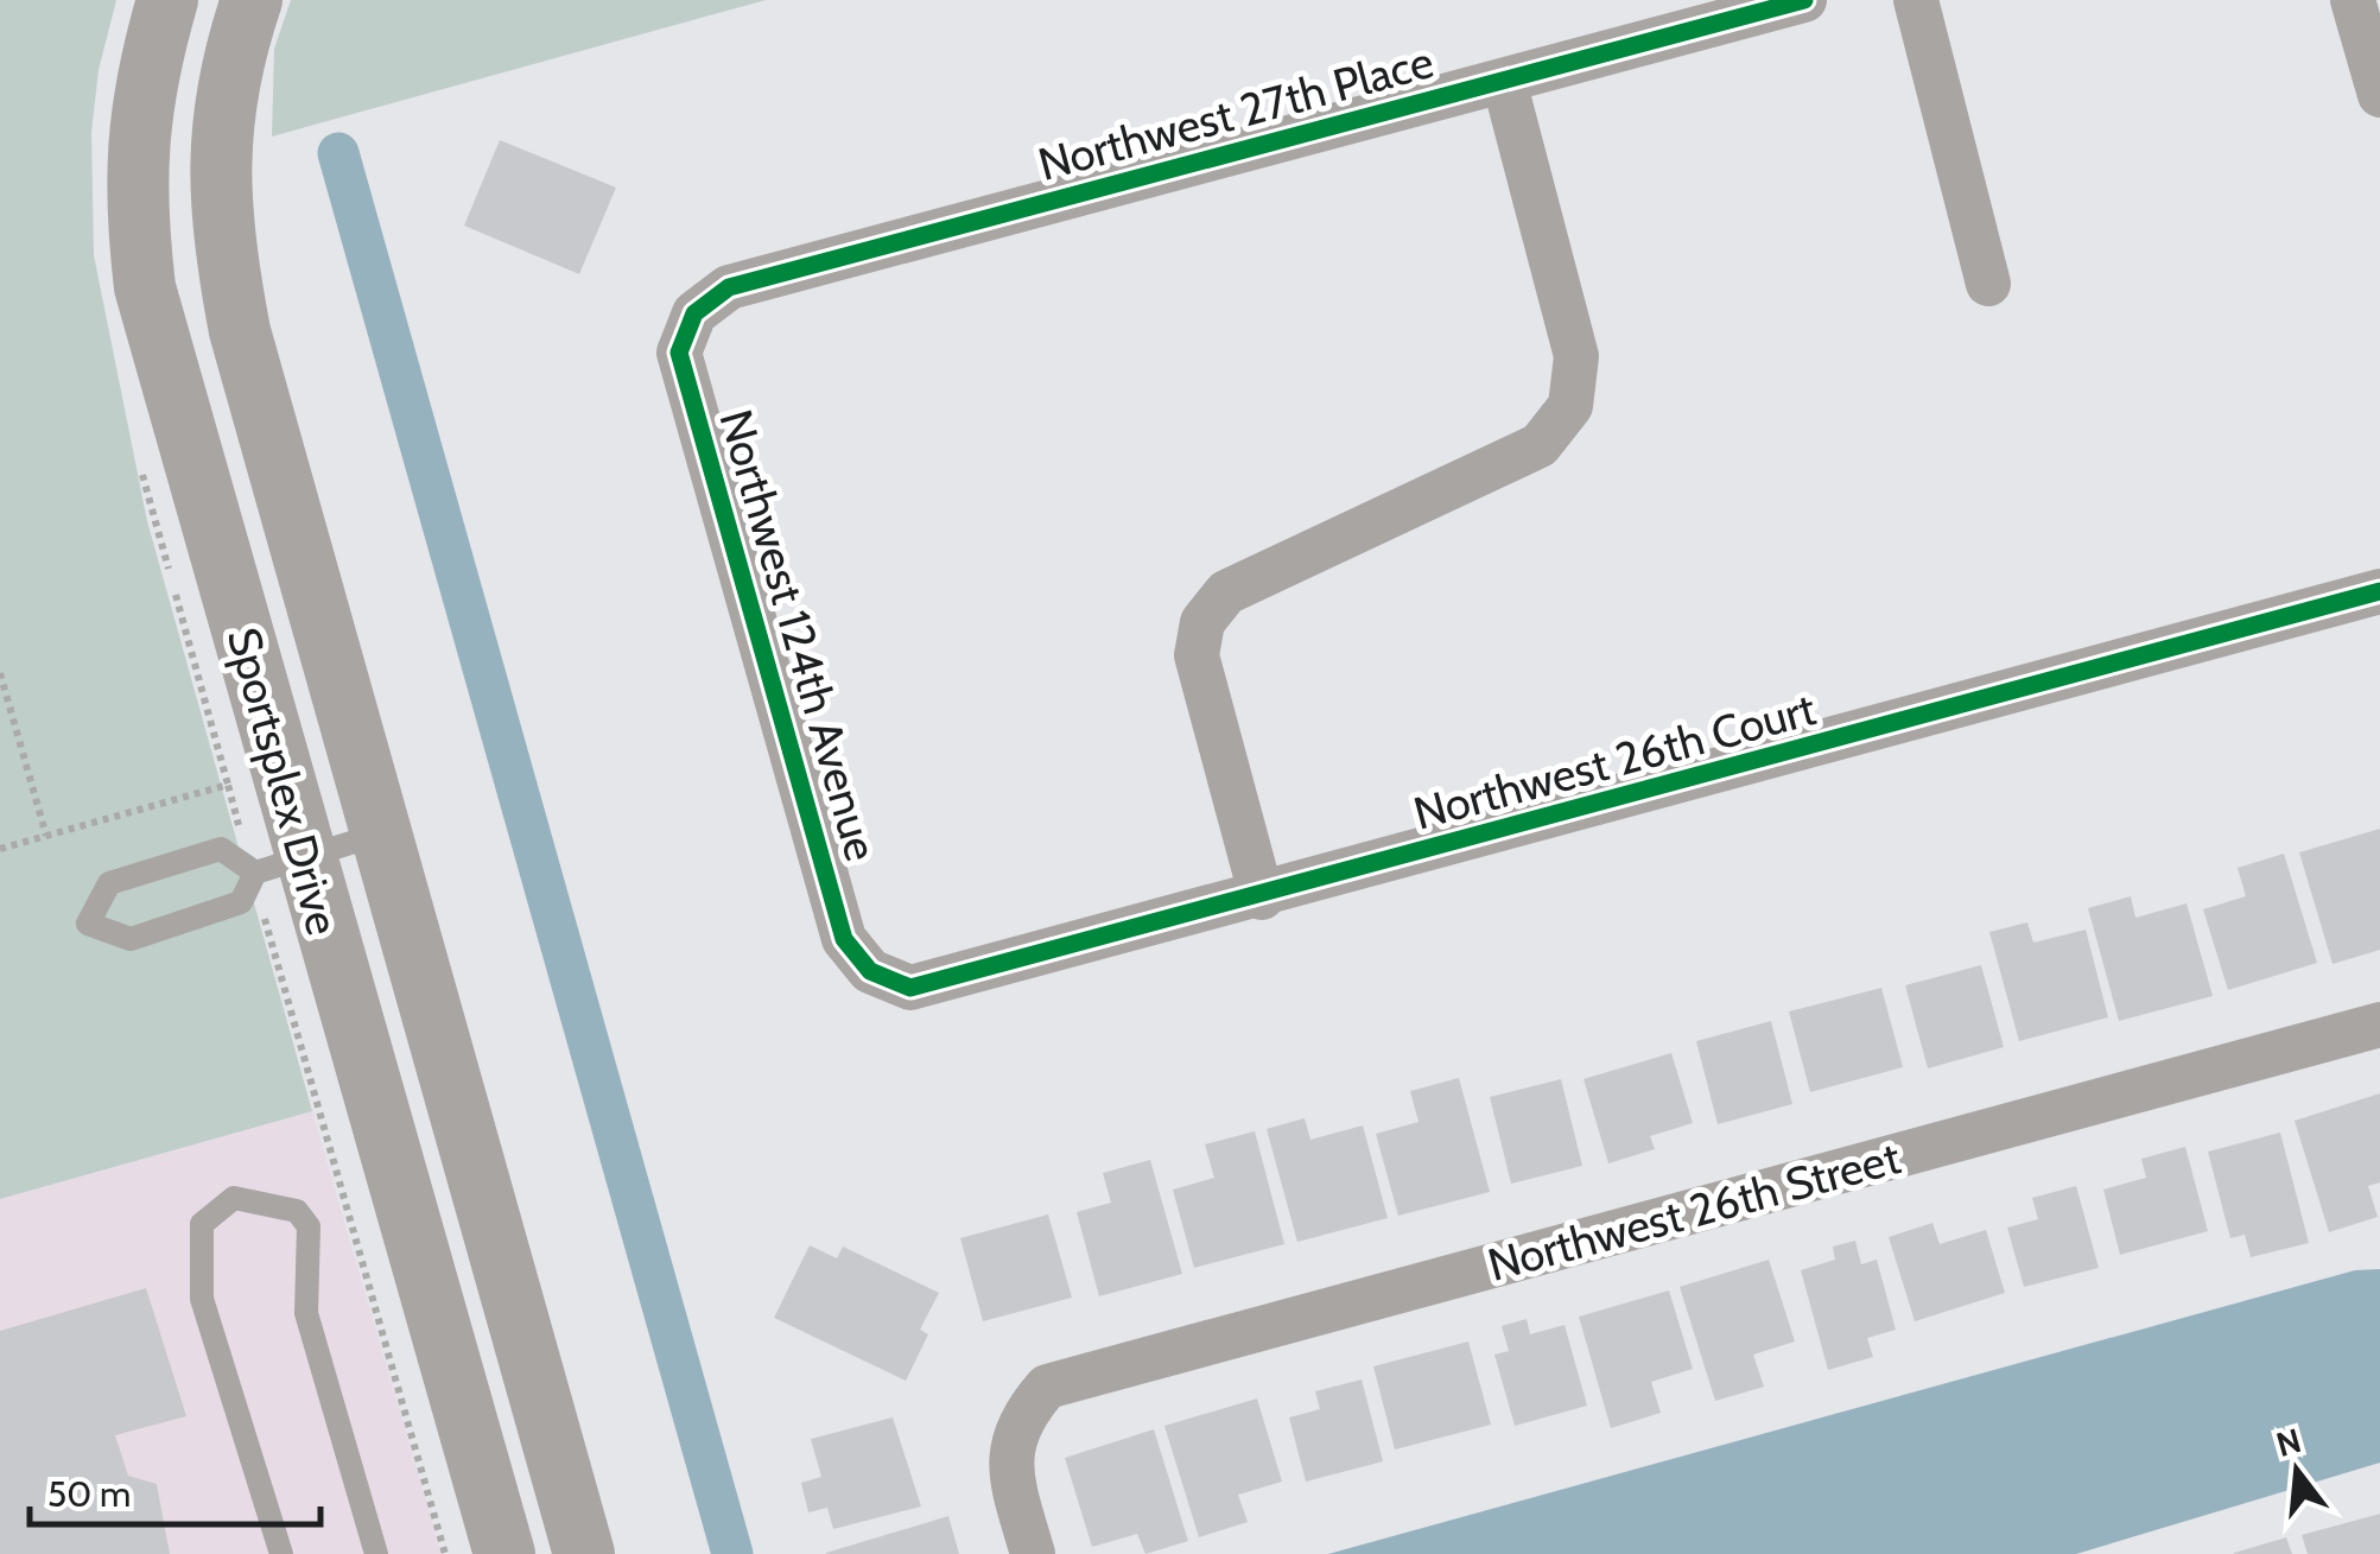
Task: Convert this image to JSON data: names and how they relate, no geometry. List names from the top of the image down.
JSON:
{
  "streets": {
    "street": [
      "Northwest 27th Place",
      "Northwest 124th Avenue",
      "Northwest 26th Court",
      "Sportsplex Drive",
      "Northwest 26th Street"
    ]
  },
  "crossings": [
    ["Northwest 27th Place", "Northwest 124th Avenue"],
    ["Northwest 124th Avenue", "Northwest 26th Court"]
  ],
  "scale_bar": "50 m",
  "north": "top"
}
